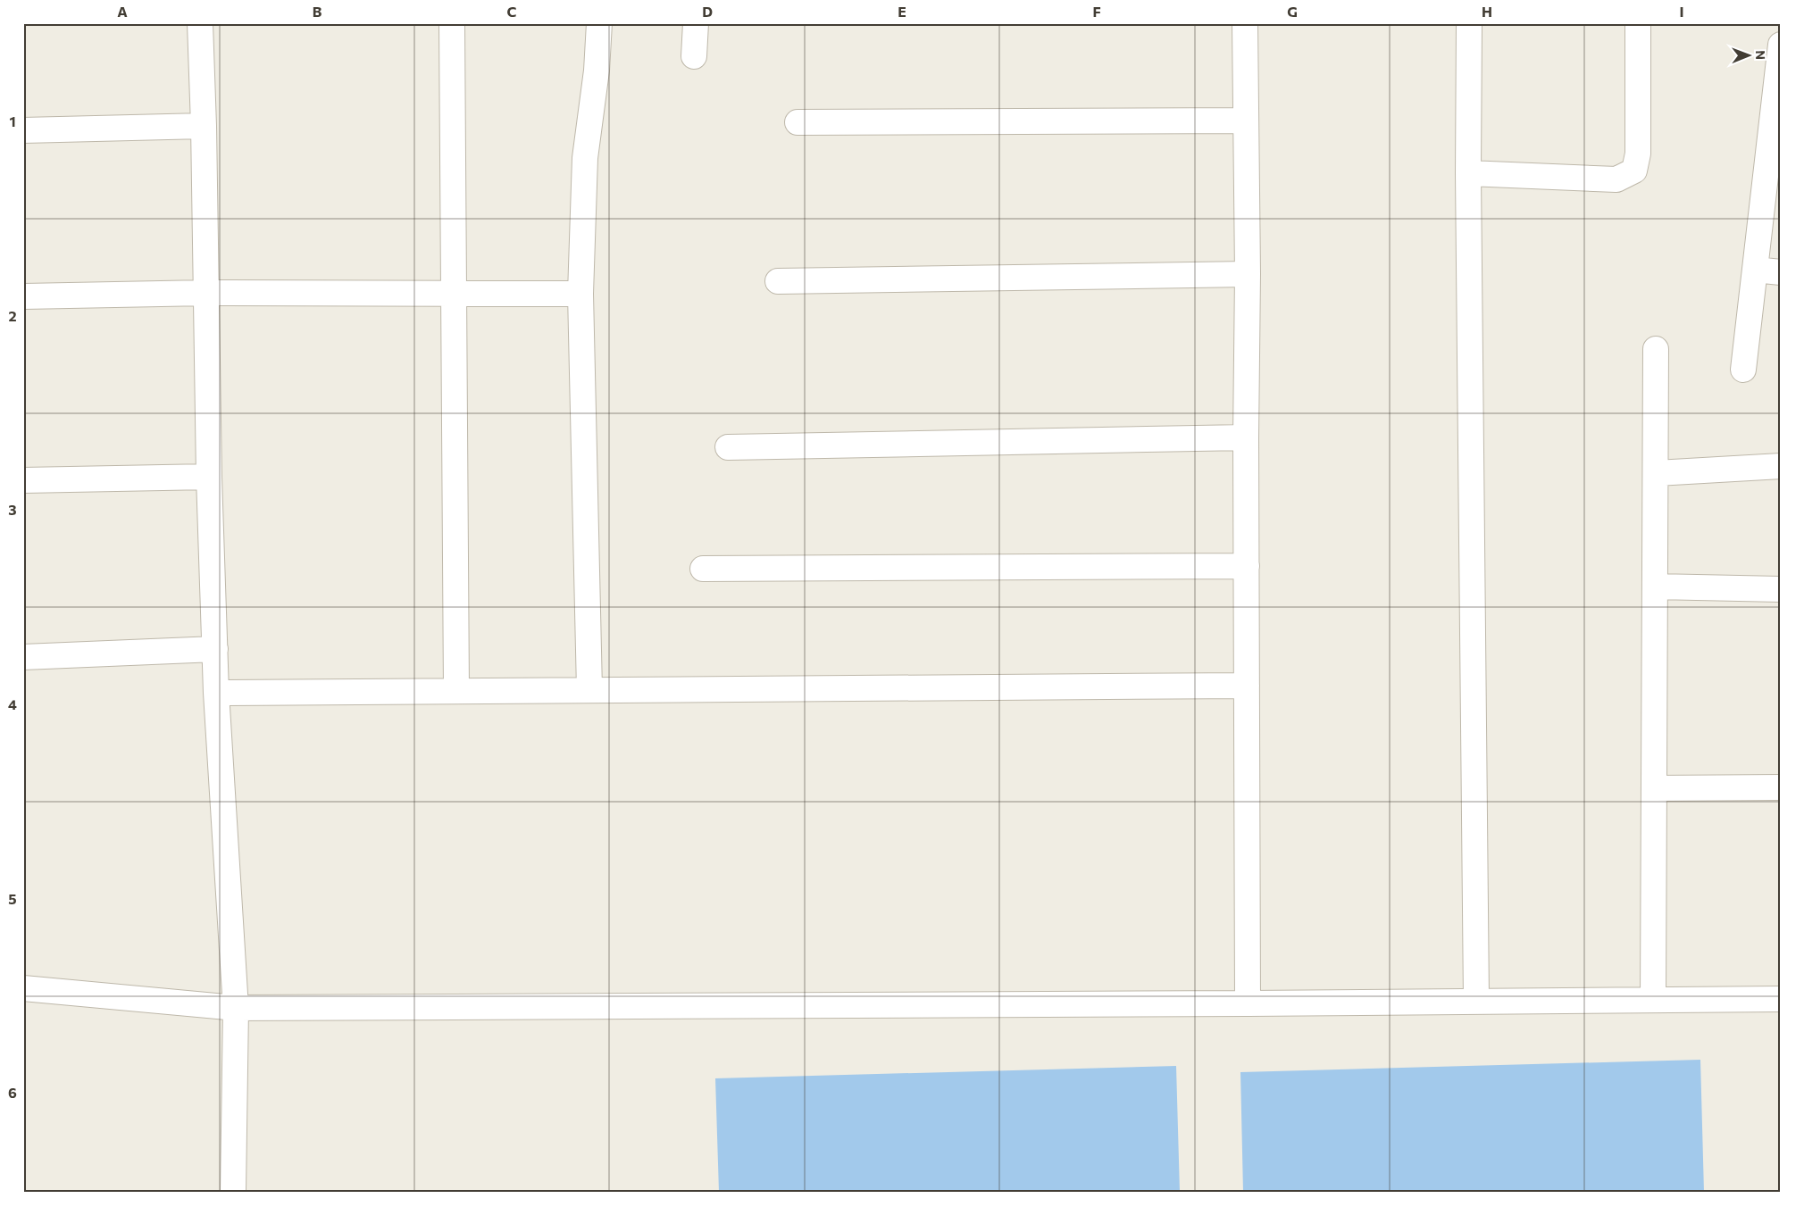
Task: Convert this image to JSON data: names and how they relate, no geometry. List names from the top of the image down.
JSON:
{
  "north": "right",
  "grid": {
    "columns": [
      "A",
      "B",
      "C",
      "D",
      "E",
      "F",
      "G",
      "H",
      "I"
    ],
    "rows": [
      "1",
      "2",
      "3",
      "4",
      "5",
      "6"
    ]
  }
}
